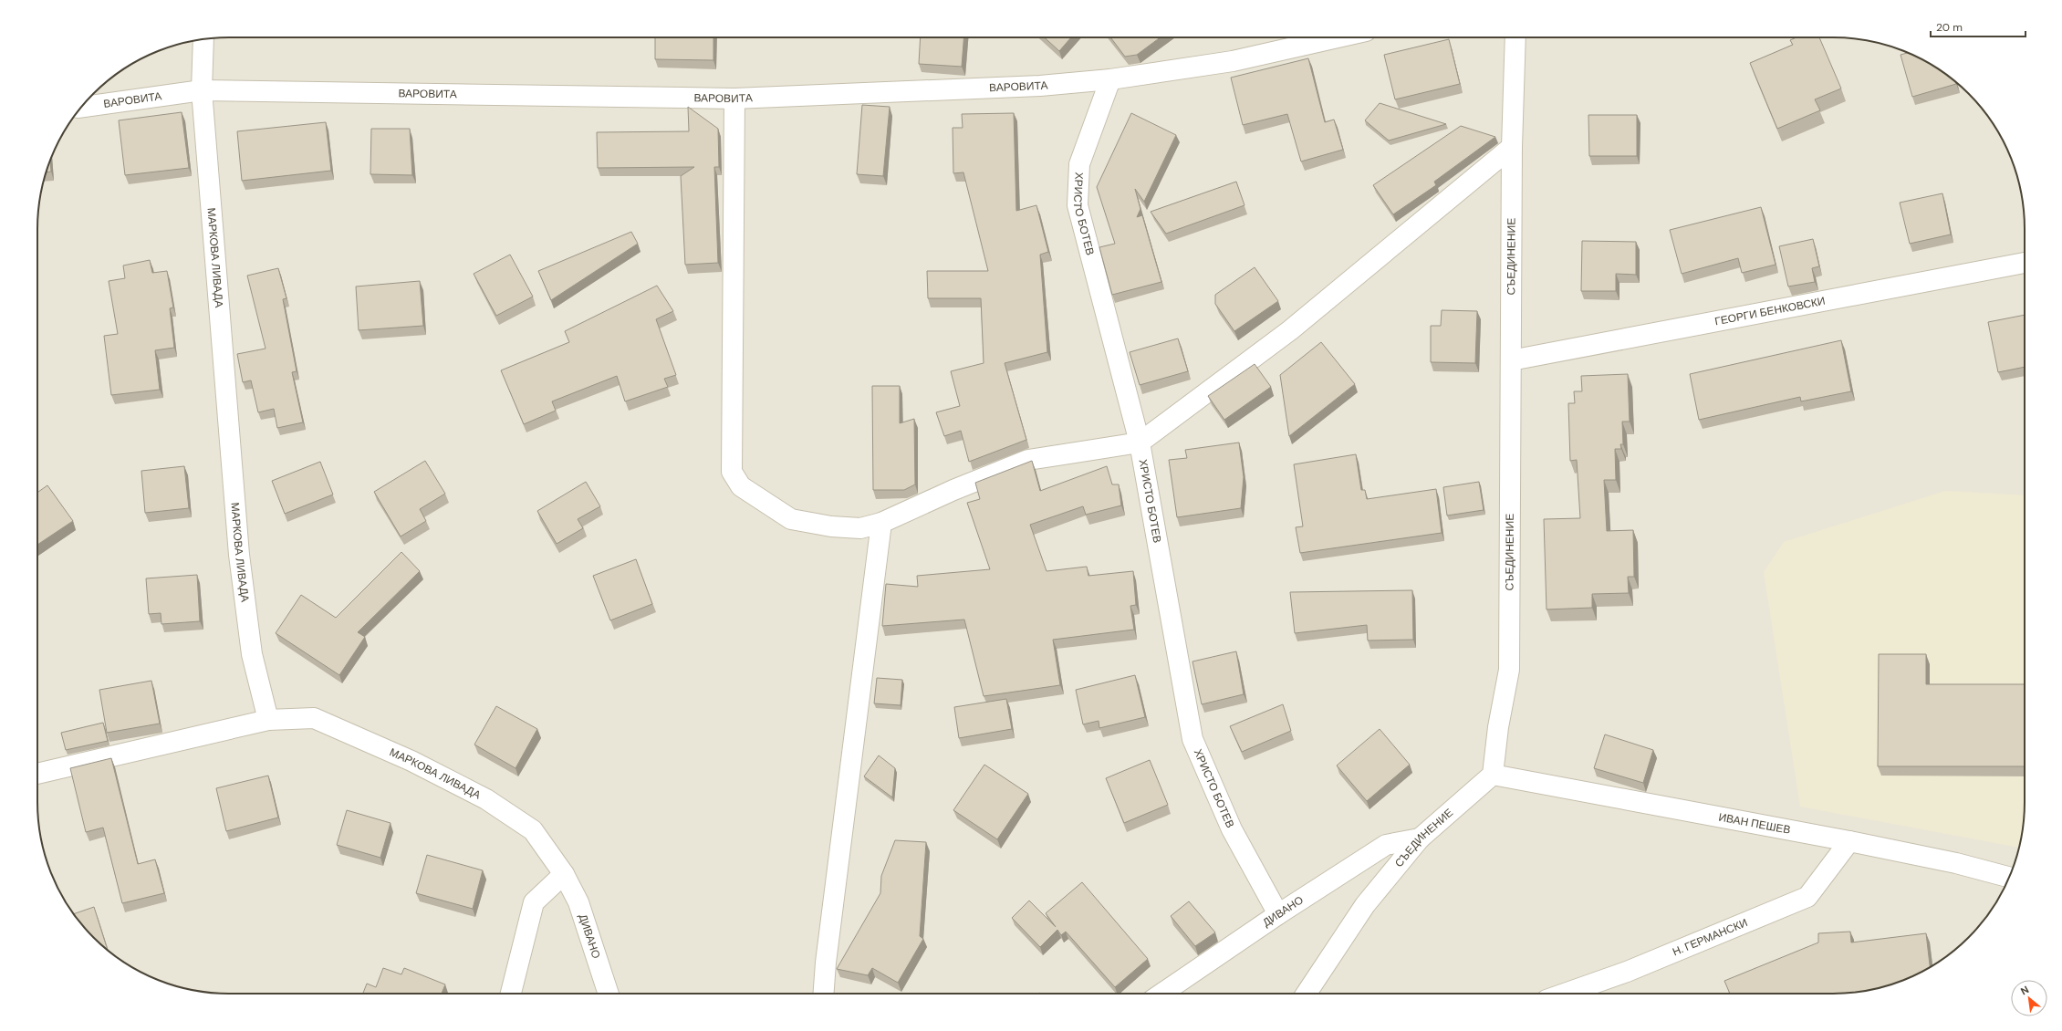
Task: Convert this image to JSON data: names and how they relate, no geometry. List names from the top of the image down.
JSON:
{
  "streets": {
    "street": [
      "ВАРОВИТА",
      "ХРИСТО БОТЕВ",
      "СЪЕДИНЕНИЕ",
      "МАРКОВА ЛИВАДА",
      "ГЕОРГИ БЕНКОВСКИ",
      "ИВАН ПЕШЕВ",
      "ДИВАНО",
      "Н. ГЕРМАНСКИ"
    ]
  },
  "crossings": [
    ["ВАРОВИТА", "ХРИСТО БОТЕВ"],
    ["ВАРОВИТА", "МАРКОВА ЛИВАДА"],
    ["ХРИСТО БОТЕВ", "ДИВАНО"],
    ["СЪЕДИНЕНИЕ", "ГЕОРГИ БЕНКОВСКИ"],
    ["СЪЕДИНЕНИЕ", "ИВАН ПЕШЕВ"],
    ["СЪЕДИНЕНИЕ", "ДИВАНО"],
    ["МАРКОВА ЛИВАДА", "ДИВАНО"],
    ["ИВАН ПЕШЕВ", "Н. ГЕРМАНСКИ"]
  ],
  "scale_bar": "20 m",
  "north": "top left"
}
